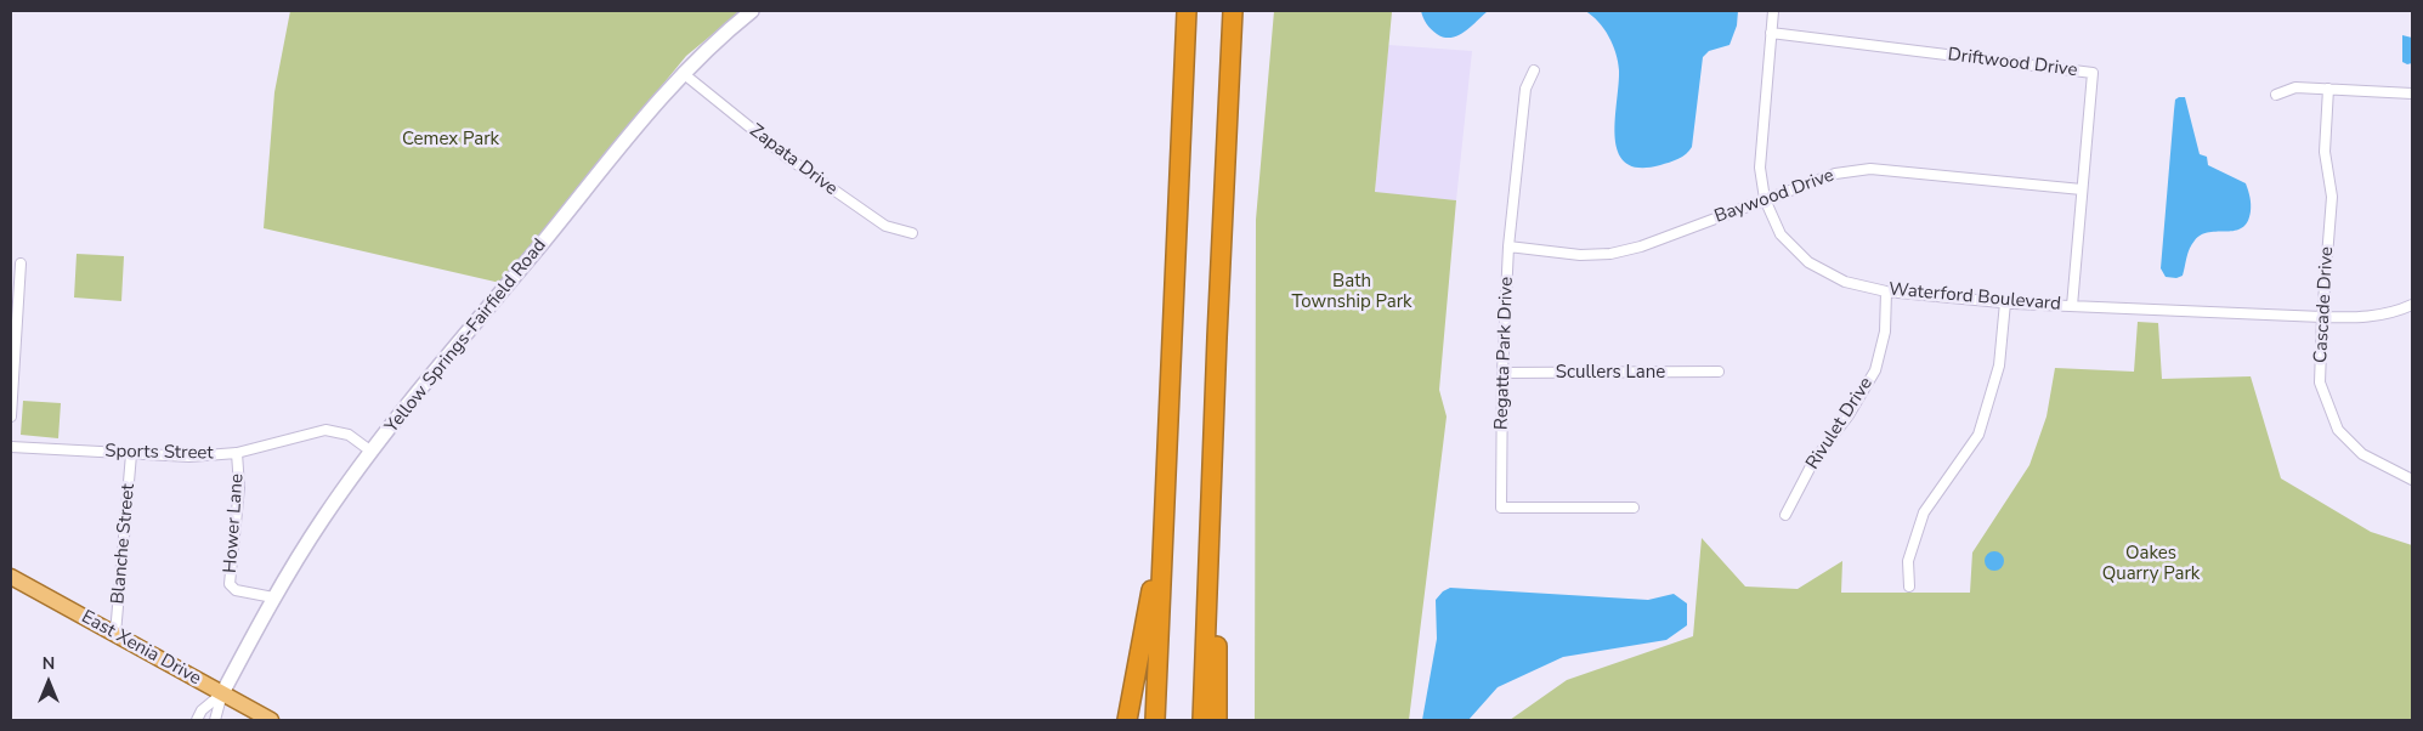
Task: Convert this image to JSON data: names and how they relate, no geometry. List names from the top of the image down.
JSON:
{
  "streets": {
    "main road": ["Yellow Springs-Fairfield Road", "East Xenia Drive"],
    "street": [
      "Driftwood Drive",
      "Zapata Drive",
      "Baywood Drive",
      "Waterford Boulevard",
      "Cascade Drive",
      "Regatta Park Drive",
      "Scullers Lane",
      "Rivulet Drive",
      "Sports Street",
      "Hower Lane",
      "Blanche Street"
    ]
  },
  "crossings": [
    ["Driftwood Drive", "Baywood Drive"],
    ["Driftwood Drive", "Waterford Boulevard"],
    ["Zapata Drive", "Yellow Springs-Fairfield Road"],
    ["Baywood Drive", "Waterford Boulevard"],
    ["Baywood Drive", "Regatta Park Drive"],
    ["Waterford Boulevard", "Cascade Drive"],
    ["Waterford Boulevard", "Rivulet Drive"],
    ["Yellow Springs-Fairfield Road", "Sports Street"],
    ["Yellow Springs-Fairfield Road", "Hower Lane"],
    ["Yellow Springs-Fairfield Road", "East Xenia Drive"],
    ["Regatta Park Drive", "Scullers Lane"],
    ["Sports Street", "Hower Lane"],
    ["Sports Street", "Blanche Street"],
    ["Blanche Street", "East Xenia Drive"]
  ],
  "parks": ["Cemex Park", "Bath Township Park", "Oakes Quarry Park"],
  "north": "top"
}
